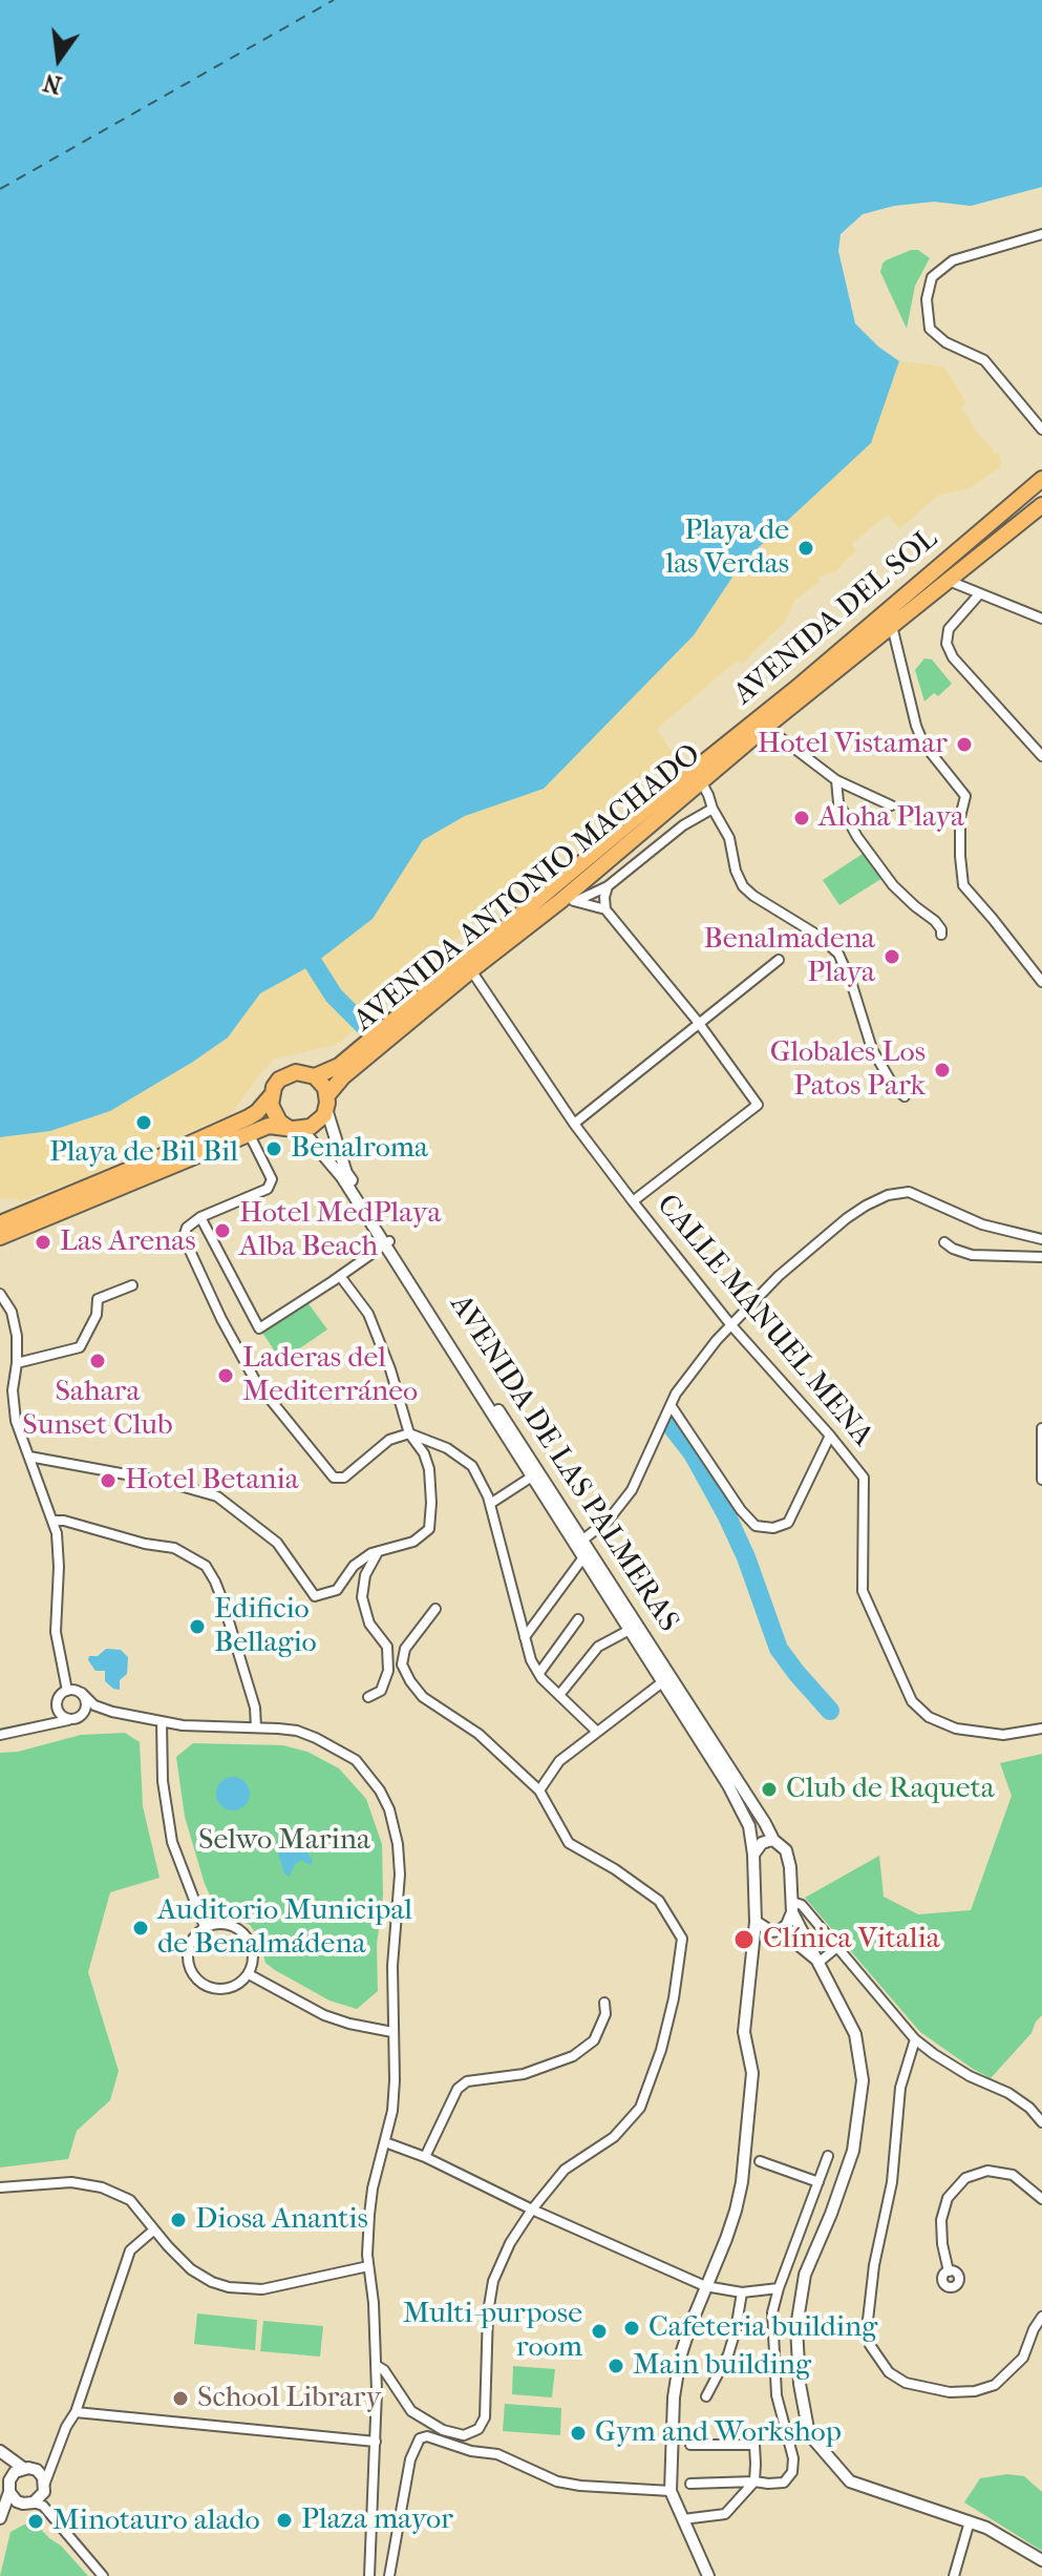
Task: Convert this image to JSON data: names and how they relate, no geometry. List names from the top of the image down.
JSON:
{
  "streets": {
    "main road": ["AVENIDA DEL SOL", "AVENIDA ANTONIO MACHADO"],
    "street": ["CALLE MANUEL MENA", "AVENIDA DE LAS PALMERAS"]
  },
  "crossings": [
    ["AVENIDA DEL SOL", "AVENIDA ANTONIO MACHADO"],
    ["AVENIDA ANTONIO MACHADO", "CALLE MANUEL MENA"],
    ["AVENIDA ANTONIO MACHADO", "AVENIDA DE LAS PALMERAS"]
  ],
  "parks": ["Selwo Marina"],
  "places": [
    "Playa de las Verdas",
    "Hotel Vistamar",
    "Aloha Playa",
    "Benalmadena Playa",
    "Globales Los Patos Park",
    "Playa de Bil Bil",
    "Benalroma",
    "Hotel MedPlaya Alba Beach",
    "Las Arenas",
    "Sahara Sunset Club",
    "Laderas del Mediterráneo",
    "Hotel Betania",
    "Edificio Bellagio",
    "Club de Raqueta",
    "Auditorio Municipal de Benalmádena",
    "Clínica Vitalia",
    "Diosa Anantis",
    "Cafeteria building",
    "Multi-purpose room",
    "Main building",
    "School Library",
    "Gym and Workshop",
    "Plaza mayor",
    "Minotauro alado"
  ],
  "north": "bottom"
}
